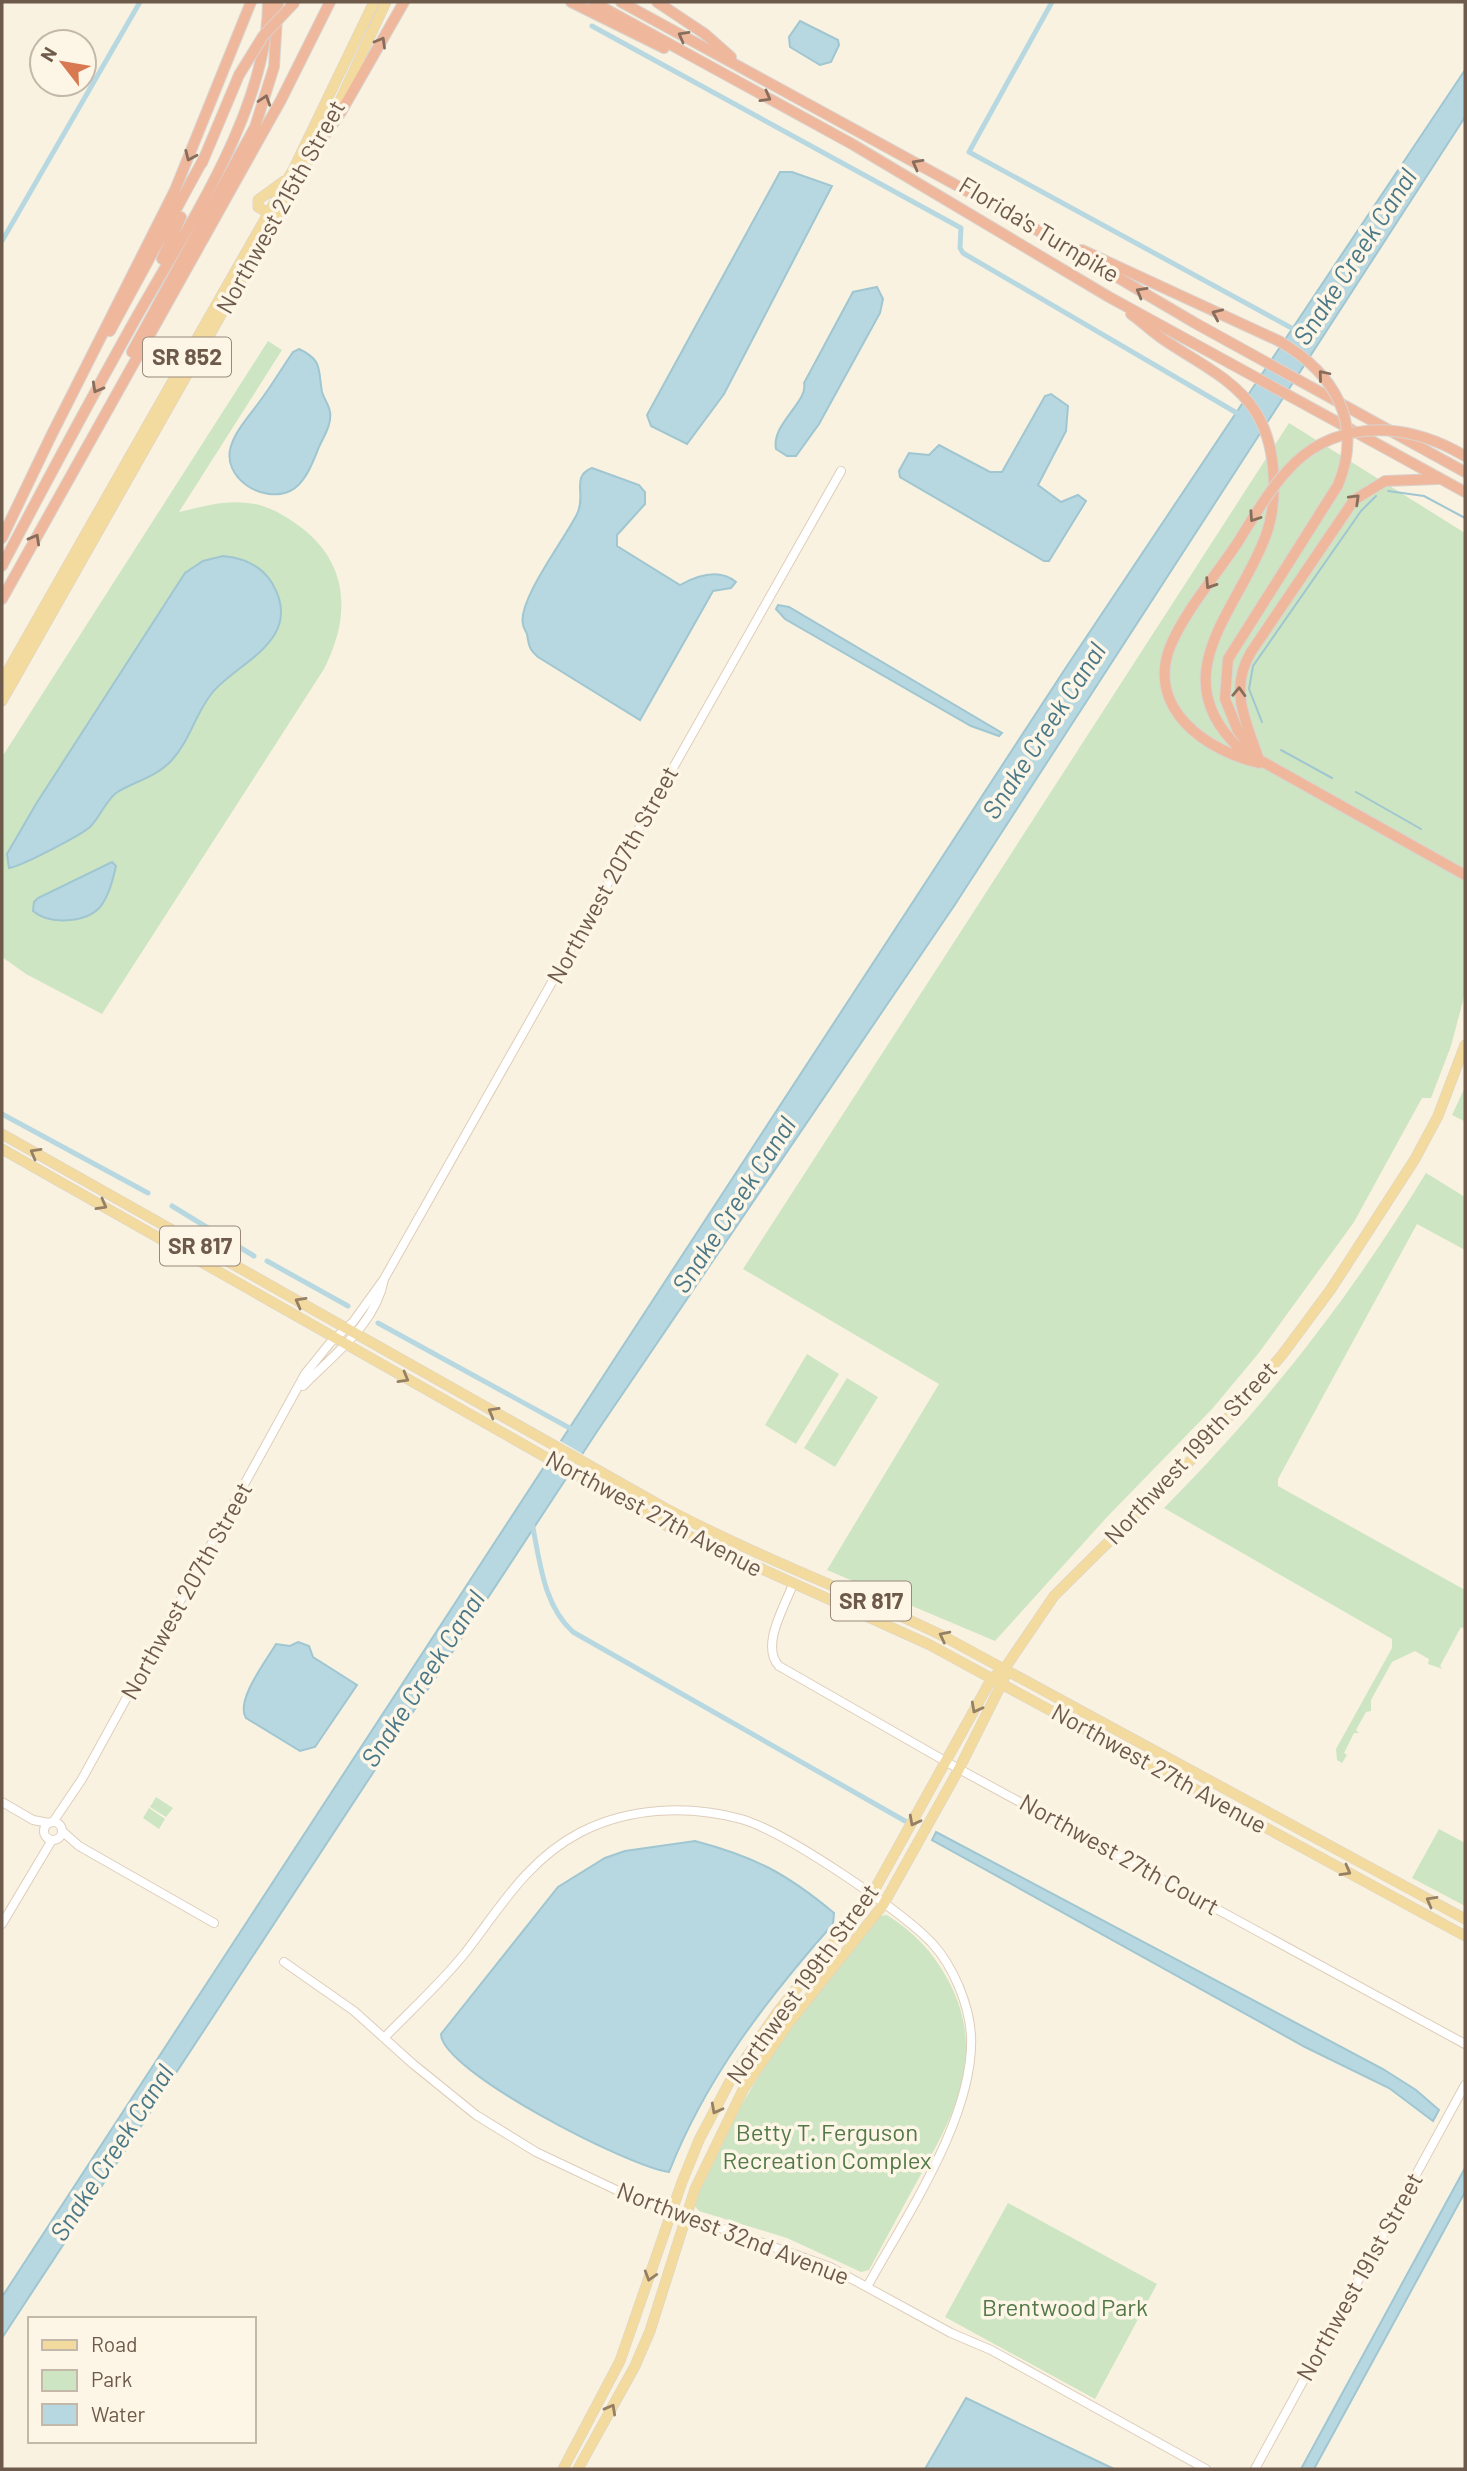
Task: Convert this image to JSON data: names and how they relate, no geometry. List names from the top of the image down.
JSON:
{
  "streets": {
    "highway": ["Florida's Turnpike"],
    "main road": [
      "Northwest 215th Street",
      "SR 852",
      "SR 817",
      "Northwest 199th Street",
      "Northwest 27th Avenue"
    ],
    "street": [
      "Northwest 207th Street",
      "Northwest 27th Court",
      "Northwest 32nd Avenue",
      "Northwest 191st Street"
    ]
  },
  "crossings": [
    ["Northwest 207th Street", "Northwest 27th Avenue"],
    ["Northwest 199th Street", "Northwest 27th Avenue"],
    ["Northwest 199th Street", "Northwest 27th Court"],
    ["Northwest 199th Street", "Northwest 32nd Avenue"],
    ["Northwest 27th Avenue", "Northwest 27th Court"]
  ],
  "water": ["Snake Creek Canal"],
  "parks": ["Betty T. Ferguson Recreation Complex", "Brentwood Park"],
  "legend": ["Road", "Park", "Water"],
  "north": "top left"
}
